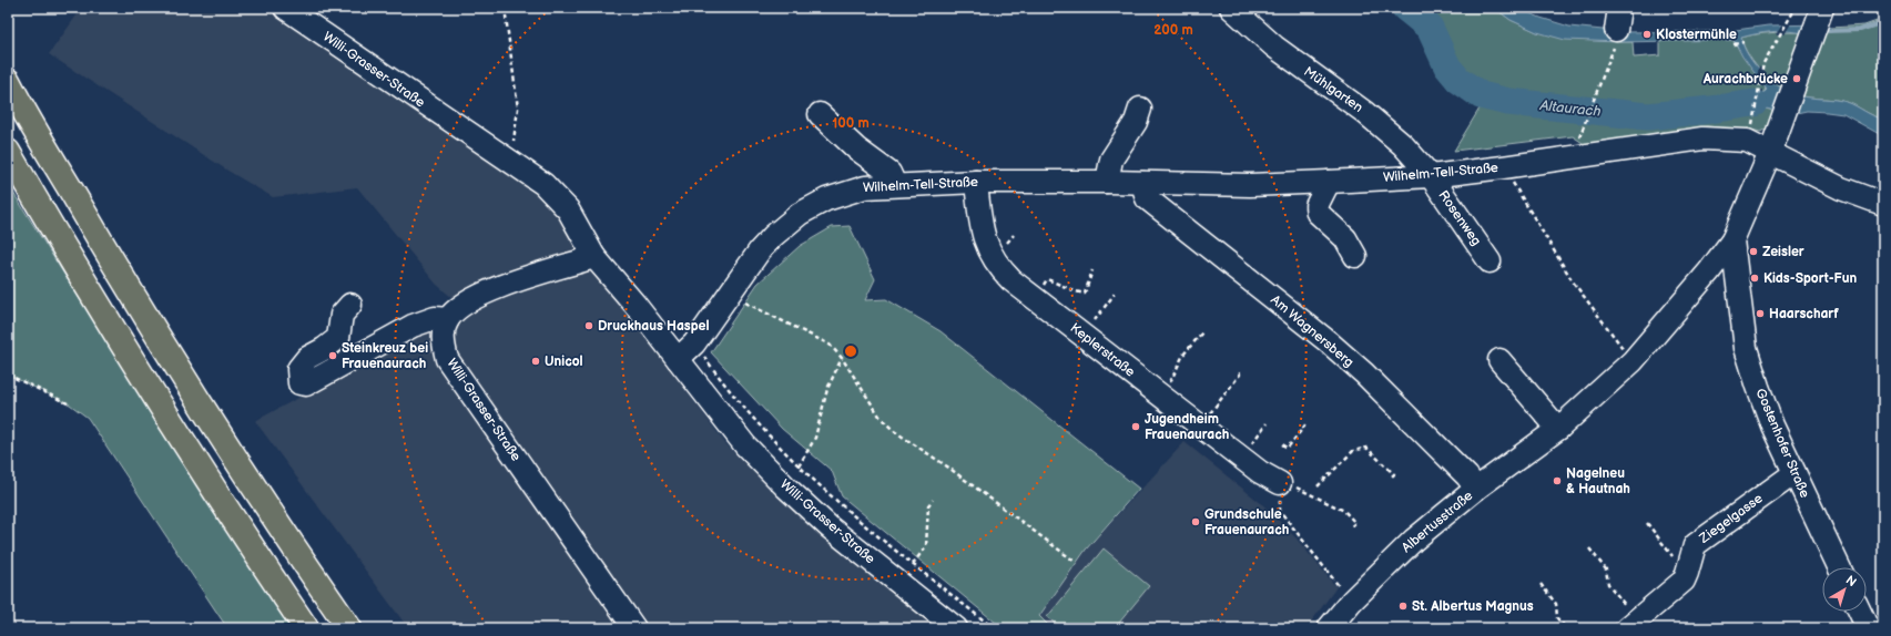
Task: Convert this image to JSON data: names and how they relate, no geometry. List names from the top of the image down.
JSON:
{
  "streets": {
    "street": [
      "Willi-Grasser-Straße",
      "Mühlgarten",
      "Wilhelm-Tell-Straße",
      "Rosenweg",
      "Am Wagnersberg",
      "Keplerstraße",
      "Gostenhofer Straße",
      "Ziegelgasse",
      "Albertusstraße"
    ]
  },
  "crossings": [
    ["Willi-Grasser-Straße", "Wilhelm-Tell-Straße"],
    ["Mühlgarten", "Wilhelm-Tell-Straße"],
    ["Mühlgarten", "Rosenweg"],
    ["Wilhelm-Tell-Straße", "Rosenweg"],
    ["Wilhelm-Tell-Straße", "Am Wagnersberg"],
    ["Wilhelm-Tell-Straße", "Keplerstraße"],
    ["Am Wagnersberg", "Albertusstraße"],
    ["Gostenhofer Straße", "Ziegelgasse"],
    ["Gostenhofer Straße", "Albertusstraße"]
  ],
  "water": ["Altaurach"],
  "places": [
    "Klostermühle",
    "Aurachbrücke",
    "Zeisler",
    "Kids-Sport-Fun",
    "Haarscharf",
    "Druckhaus Haspel",
    "Steinkreuz bei Frauenaurach",
    "Unicol",
    "Jugendheim Frauenaurach",
    "Nagelneu & Hautnah",
    "Grundschule Frauenaurach",
    "St. Albertus Magnus"
  ],
  "north": "top right",
  "rings": ["200 m", "100 m"]
}
